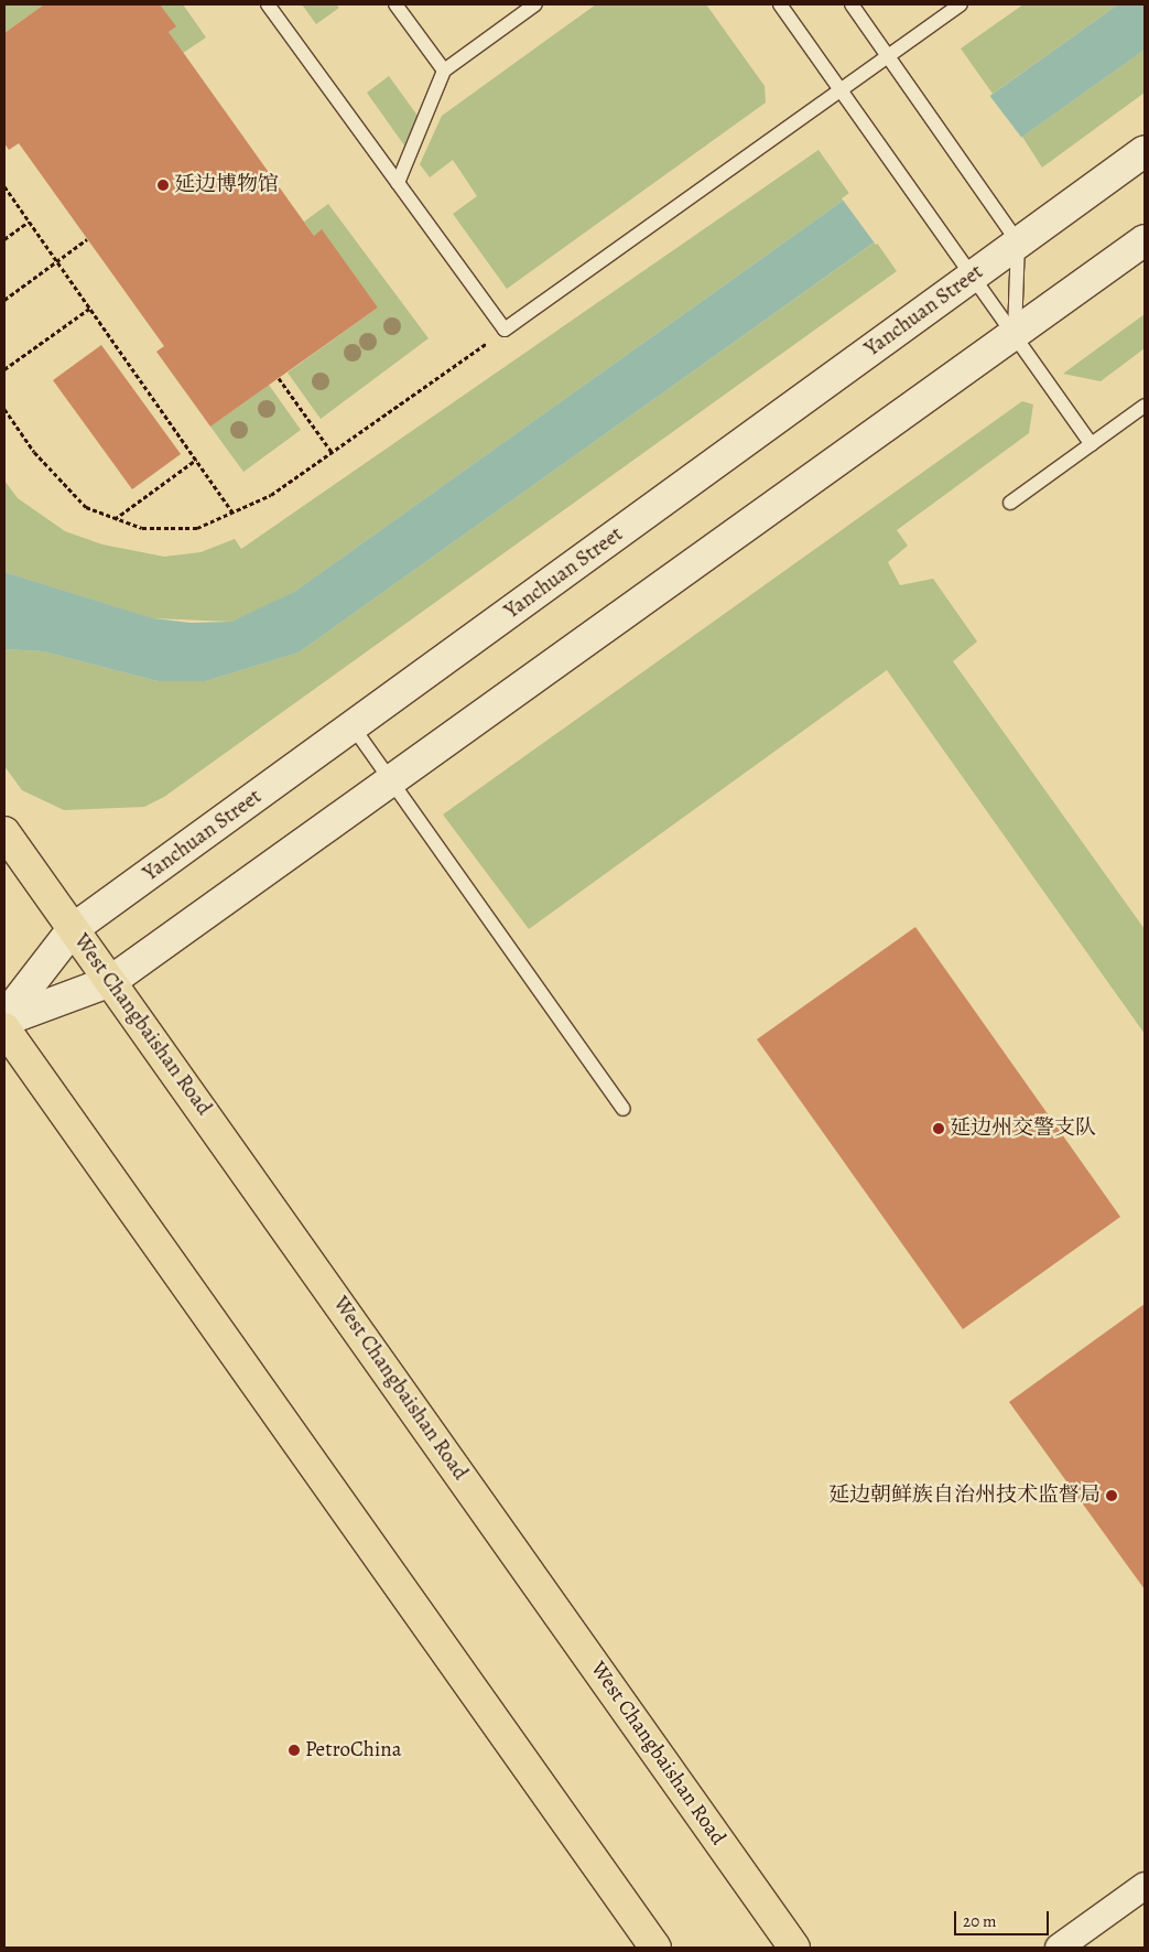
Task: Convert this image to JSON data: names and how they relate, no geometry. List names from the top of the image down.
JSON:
{
  "streets": {
    "main road": ["Yanchuan Street", "West Changbaishan Road"]
  },
  "crossings": [
    ["Yanchuan Street", "West Changbaishan Road"]
  ],
  "places": [
    "延边博物馆",
    "延边州交警支队",
    "延边朝鲜族自治州技术监督局",
    "PetroChina"
  ],
  "scale_bar": "20 m"
}
